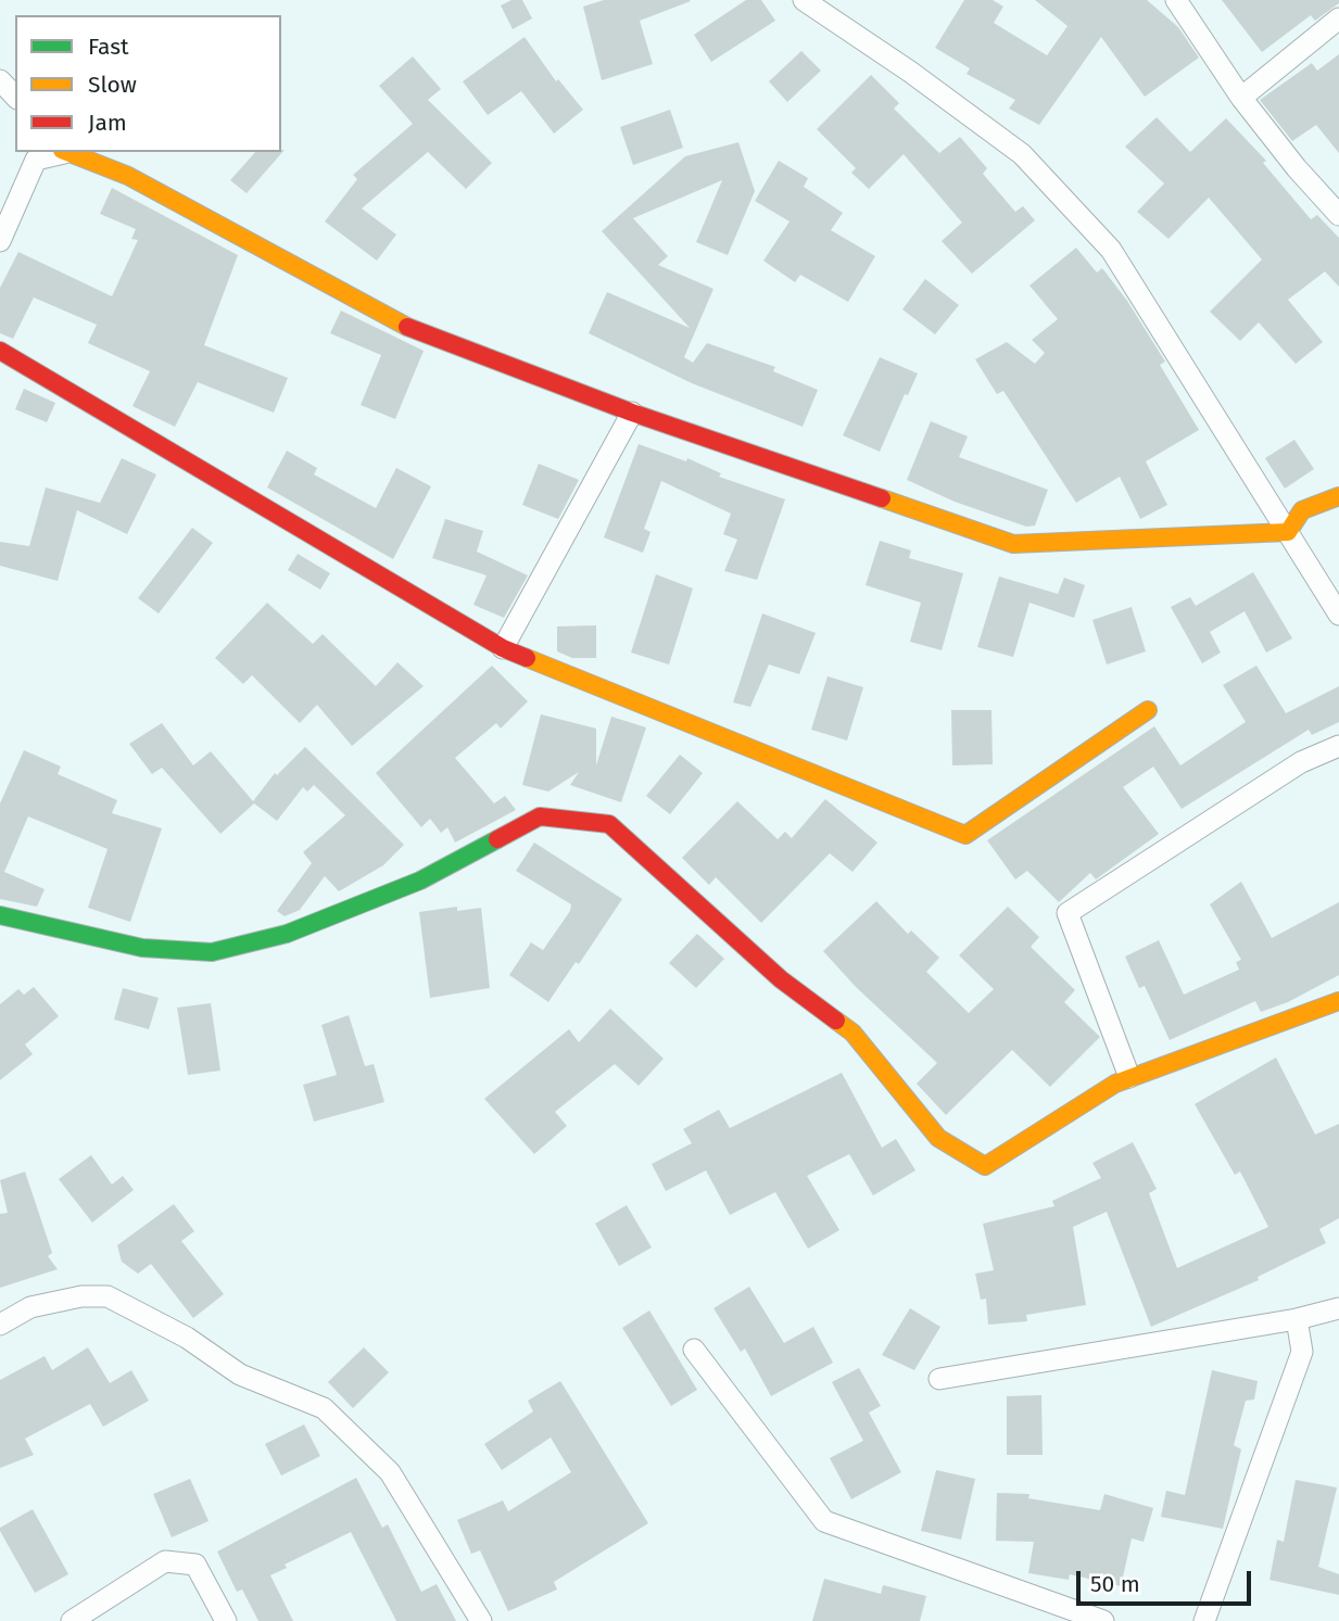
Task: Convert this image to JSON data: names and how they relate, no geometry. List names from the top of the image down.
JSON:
{
  "legend": ["Fast", "Slow", "Jam"],
  "scale_bar": "50 m"
}
